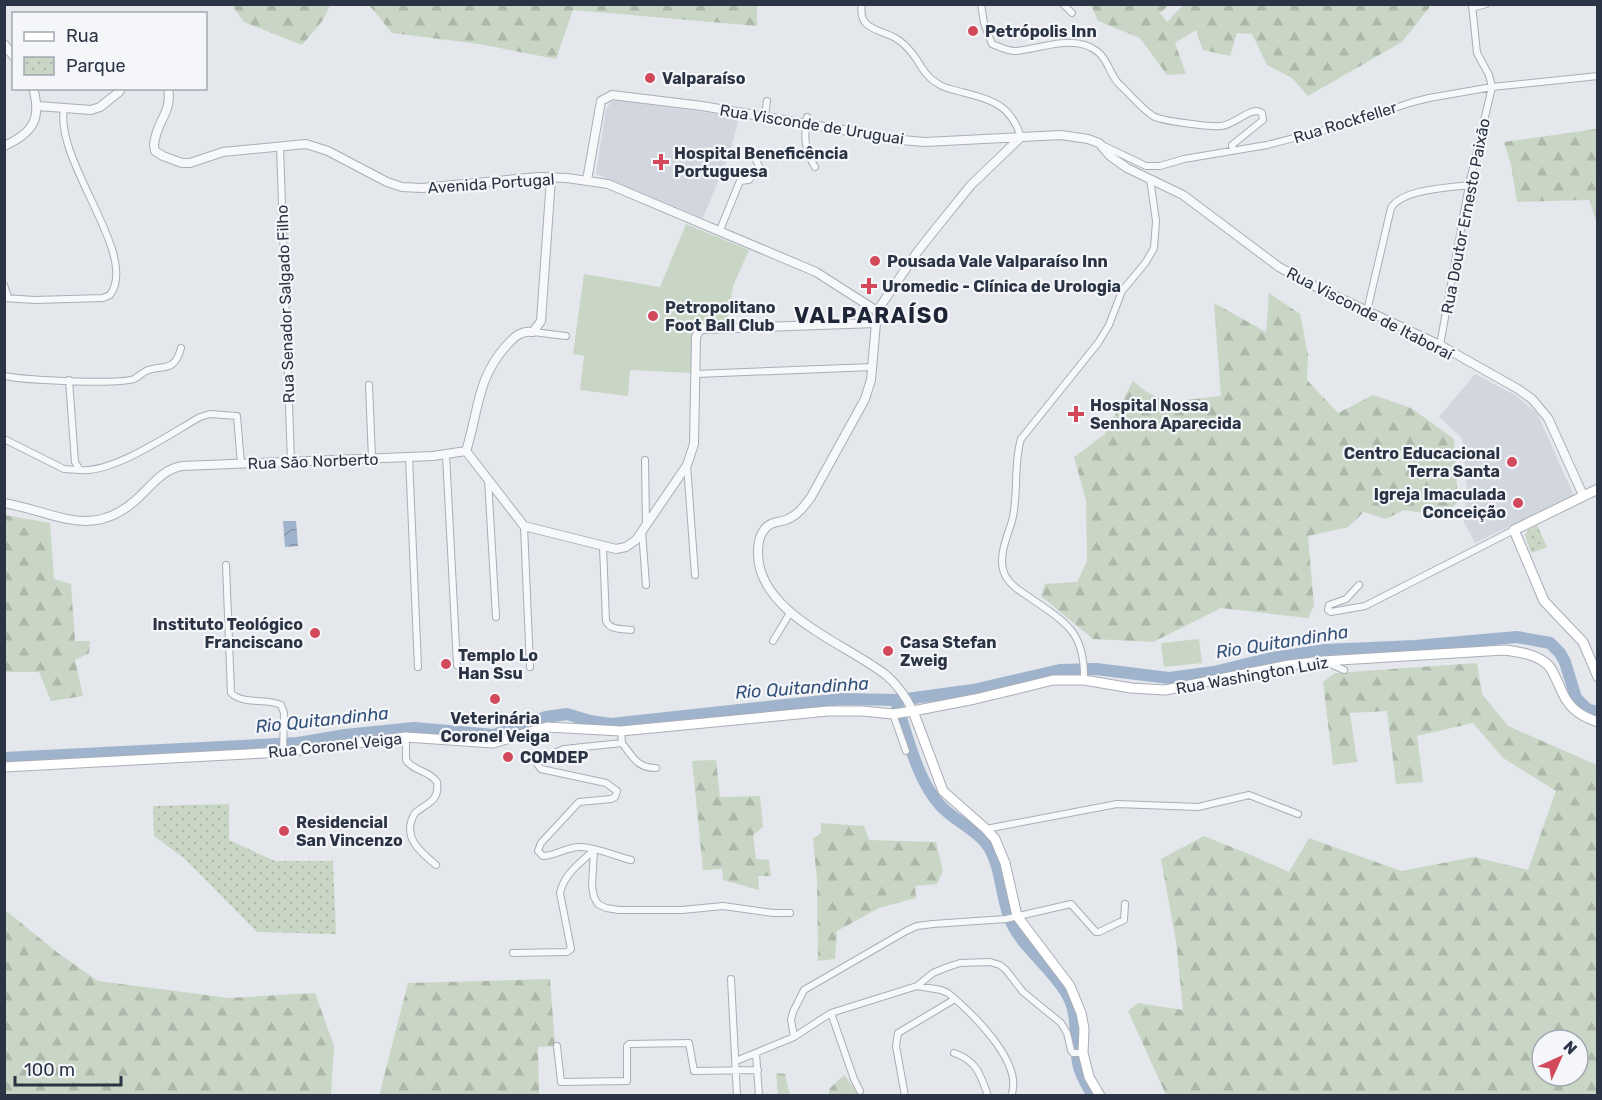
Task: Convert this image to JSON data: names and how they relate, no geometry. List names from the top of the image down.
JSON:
{
  "streets": {
    "main road": ["Rua Washington Luiz", "Rua Coronel Veiga"],
    "street": [
      "Rua Rockfeller",
      "Rua Visconde de Uruguai",
      "Avenida Portugal",
      "Rua Doutor Ernesto Paixão",
      "Rua Senador Salgado Filho",
      "Rua Visconde de Itaboraí",
      "Rua São Norberto"
    ]
  },
  "crossings": [
    ["Rua Rockfeller", "Rua Doutor Ernesto Paixão"],
    ["Rua Rockfeller", "Rua Visconde de Itaboraí"],
    ["Rua Visconde de Uruguai", "Avenida Portugal"],
    ["Rua Visconde de Uruguai", "Rua Visconde de Itaboraí"],
    ["Avenida Portugal", "Rua Senador Salgado Filho"],
    ["Rua Doutor Ernesto Paixão", "Rua Visconde de Itaboraí"],
    ["Rua Senador Salgado Filho", "Rua São Norberto"],
    ["Rua Washington Luiz", "Rua Coronel Veiga"]
  ],
  "districts": ["VALPARAÍSO"],
  "water": ["Rio Quitandinha"],
  "places": {
    "other": [
      "Petrópolis Inn",
      "Valparaíso",
      "Pousada Vale Valparaíso Inn",
      "Petropolitano Foot Ball Club",
      "Centro Educacional Terra Santa",
      "Igreja Imaculada Conceição",
      "Instituto Teológico Franciscano",
      "Casa Stefan Zweig",
      "Templo Lo Han Ssu",
      "Veterinária Coronel Veiga",
      "COMDEP",
      "Residencial San Vincenzo"
    ],
    "health": ["Hospital Beneficência Portuguesa", "Uromedic - Clínica de Urologia", "Hospital Nossa Senhora Aparecida"]
  },
  "legend": ["Rua", "Parque"],
  "scale_bar": "100 m",
  "north": "top right"
}
